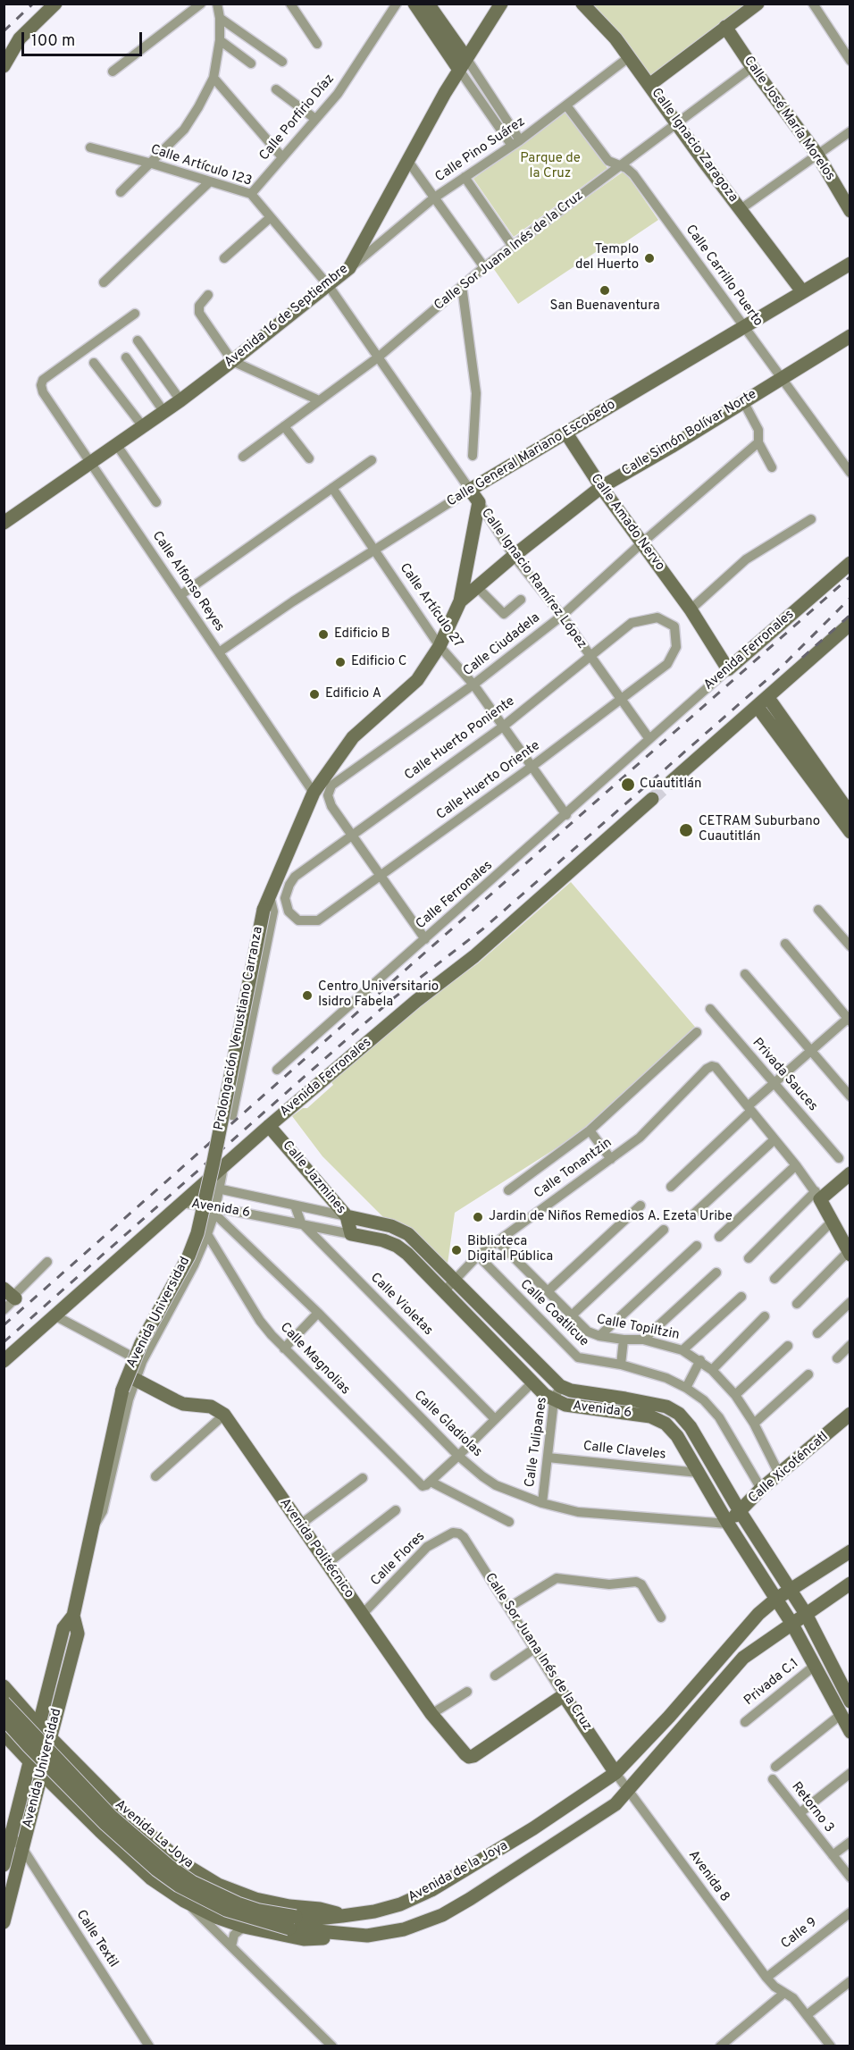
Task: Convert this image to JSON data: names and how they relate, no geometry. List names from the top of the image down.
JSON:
{
  "streets": {
    "main road": [
      "Calle José María Morelos",
      "Calle Ignacio Zaragoza",
      "Calle Sor Juana Inés de la Cruz",
      "Avenida 16 de Septiembre",
      "Calle Simón Bolívar Norte",
      "Calle General Mariano Escobedo",
      "Calle Amado Nervo",
      "Calle Ignacio Ramírez López",
      "Avenida Ferronales",
      "Prolongación Venustiano Carranza",
      "Calle Jazmines",
      "Avenida 6",
      "Avenida Universidad",
      "Calle Xicoténcatl",
      "Avenida Politécnico",
      "Avenida La Joya",
      "Avenida de la Joya"
    ],
    "street": [
      "Calle Porfirio Díaz",
      "Calle Pino Suárez",
      "Calle Artículo 123",
      "Calle Carrillo Puerto",
      "Calle Alfonso Reyes",
      "Calle Artículo 27",
      "Calle Ciudadela",
      "Calle Huerto Poniente",
      "Calle Huerto Oriente",
      "Calle Ferronales",
      "Privada Sauces",
      "Calle Tonantzin",
      "Calle Violetas",
      "Calle Coatlicue",
      "Calle Topiltzin",
      "Calle Magnolias",
      "Calle Gladiolas",
      "Calle Tulipanes",
      "Calle Claveles",
      "Calle Flores",
      "Privada C.1",
      "Retorno 3",
      "Avenida 8",
      "Calle 9",
      "Calle Textil"
    ]
  },
  "crossings": [
    ["Calle Porfirio Díaz", "Calle Artículo 123"],
    ["Calle José María Morelos", "Calle Sor Juana Inés de la Cruz"],
    ["Calle Ignacio Zaragoza", "Calle Pino Suárez"],
    ["Calle Ignacio Zaragoza", "Calle Sor Juana Inés de la Cruz"],
    ["Calle Ignacio Zaragoza", "Calle General Mariano Escobedo"],
    ["Calle Pino Suárez", "Calle Carrillo Puerto"],
    ["Calle Pino Suárez", "Avenida 16 de Septiembre"],
    ["Calle Artículo 123", "Avenida 16 de Septiembre"],
    ["Calle Artículo 123", "Calle Ignacio Ramírez López"],
    ["Calle Sor Juana Inés de la Cruz", "Calle Carrillo Puerto"],
    ["Calle Sor Juana Inés de la Cruz", "Calle Ignacio Ramírez López"],
    ["Calle Sor Juana Inés de la Cruz", "Avenida Politécnico"],
    ["Calle Sor Juana Inés de la Cruz", "Calle Flores"],
    ["Calle Sor Juana Inés de la Cruz", "Avenida de la Joya"],
    ["Calle Sor Juana Inés de la Cruz", "Avenida 8"],
    ["Calle Carrillo Puerto", "Calle Simón Bolívar Norte"],
    ["Calle Carrillo Puerto", "Calle General Mariano Escobedo"],
    ["Avenida 16 de Septiembre", "Calle Ignacio Ramírez López"],
    ["Avenida 16 de Septiembre", "Calle Alfonso Reyes"],
    ["Calle Simón Bolívar Norte", "Calle Amado Nervo"],
    ["Calle Simón Bolívar Norte", "Calle Ignacio Ramírez López"],
    ["Calle Simón Bolívar Norte", "Prolongación Venustiano Carranza"],
    ["Calle General Mariano Escobedo", "Calle Amado Nervo"],
    ["Calle General Mariano Escobedo", "Calle Ignacio Ramírez López"],
    ["Calle General Mariano Escobedo", "Calle Alfonso Reyes"],
    ["Calle General Mariano Escobedo", "Calle Artículo 27"],
    ["Calle Amado Nervo", "Calle Ciudadela"],
    ["Calle Amado Nervo", "Avenida Ferronales"],
    ["Calle Ignacio Ramírez López", "Calle Ciudadela"],
    ["Calle Ignacio Ramírez López", "Avenida Ferronales"],
    ["Calle Ignacio Ramírez López", "Calle Huerto Poniente"],
    ["Calle Ignacio Ramírez López", "Calle Huerto Oriente"],
    ["Calle Ignacio Ramírez López", "Calle Ferronales"],
    ["Calle Ignacio Ramírez López", "Prolongación Venustiano Carranza"],
    ["Calle Alfonso Reyes", "Prolongación Venustiano Carranza"],
    ["Calle Artículo 27", "Calle Ciudadela"],
    ["Calle Artículo 27", "Calle Huerto Poniente"],
    ["Calle Artículo 27", "Calle Huerto Oriente"],
    ["Calle Artículo 27", "Calle Ferronales"],
    ["Calle Artículo 27", "Prolongación Venustiano Carranza"],
    ["Calle Ciudadela", "Calle Huerto Poniente"],
    ["Avenida Ferronales", "Calle Ferronales"],
    ["Avenida Ferronales", "Prolongación Venustiano Carranza"],
    ["Avenida Ferronales", "Calle Jazmines"],
    ["Avenida Ferronales", "Avenida 6"],
    ["Avenida Ferronales", "Avenida Universidad"],
    ["Calle Huerto Poniente", "Calle Huerto Oriente"],
    ["Prolongación Venustiano Carranza", "Avenida Universidad"],
    ["Calle Tonantzin", "Avenida 6"],
    ["Calle Tonantzin", "Calle Coatlicue"],
    ["Calle Tonantzin", "Calle Topiltzin"],
    ["Calle Jazmines", "Avenida 6"],
    ["Avenida 6", "Calle Violetas"],
    ["Avenida 6", "Avenida Universidad"],
    ["Avenida 6", "Calle Gladiolas"],
    ["Avenida 6", "Calle Tulipanes"],
    ["Avenida 6", "Calle Claveles"],
    ["Avenida 6", "Calle Xicoténcatl"],
    ["Avenida 6", "Privada C.1"],
    ["Avenida 6", "Avenida de la Joya"],
    ["Avenida Universidad", "Calle Magnolias"],
    ["Avenida Universidad", "Calle Gladiolas"],
    ["Avenida Universidad", "Avenida La Joya"],
    ["Avenida Universidad", "Calle Textil"],
    ["Calle Coatlicue", "Calle Xicoténcatl"],
    ["Calle Topiltzin", "Calle Xicoténcatl"],
    ["Calle Gladiolas", "Calle Tulipanes"],
    ["Calle Gladiolas", "Calle Xicoténcatl"],
    ["Calle Tulipanes", "Calle Claveles"],
    ["Avenida Politécnico", "Calle Flores"],
    ["Avenida La Joya", "Avenida de la Joya"],
    ["Avenida de la Joya", "Avenida 8"],
    ["Avenida 8", "Calle 9"]
  ],
  "parks": ["Parque de la Cruz"],
  "places": [
    "Templo del Huerto",
    "San Buenaventura",
    "Edificio B",
    "Edificio C",
    "Edificio A",
    "Cuautitlán",
    "CETRAM Suburbano Cuautitlán",
    "Centro Universitario Isidro Fabela",
    "Jardin de Niños Remedios A. Ezeta Uribe",
    "Biblioteca Digital Pública"
  ],
  "scale_bar": "100 m"
}
